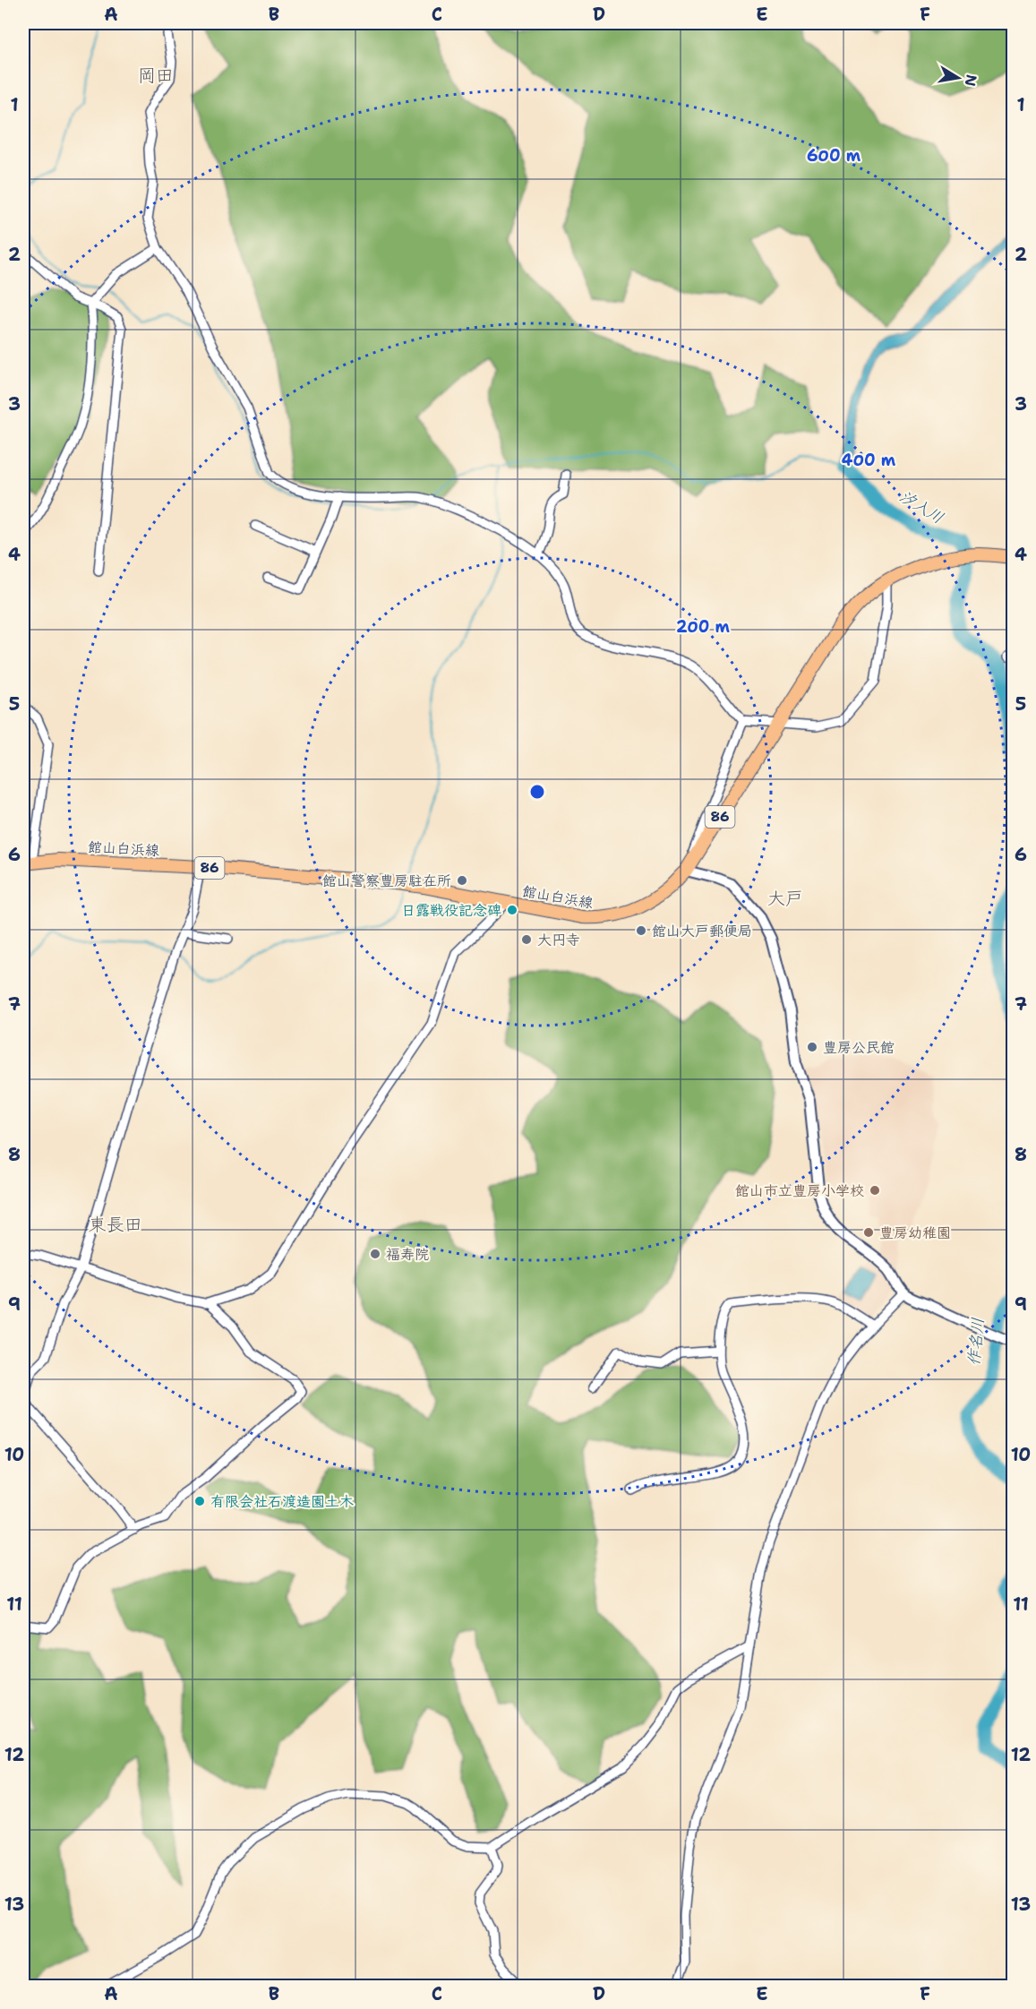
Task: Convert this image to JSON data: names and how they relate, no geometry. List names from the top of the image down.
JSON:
{
  "streets": {
    "main road": ["86", "館山白浜線"]
  },
  "districts": ["岡田", "大戸", "東長田"],
  "water": ["汐入川", "作名川"],
  "places": [
    "館山警察豊房駐在所",
    "日露戦役記念碑",
    "館山大戸郵便局",
    "大円寺",
    "豊房公民館",
    "館山市立豊房小学校",
    "豊房幼稚園",
    "福寿院",
    "有限会社石渡造園土木"
  ],
  "north": "right",
  "grid": {
    "columns": [
      "A",
      "B",
      "C",
      "D",
      "E",
      "F"
    ],
    "rows": [
      "1",
      "2",
      "3",
      "4",
      "5",
      "6",
      "7",
      "8",
      "9",
      "10",
      "11",
      "12",
      "13"
    ]
  },
  "rings": ["600 m", "400 m", "200 m"]
}
